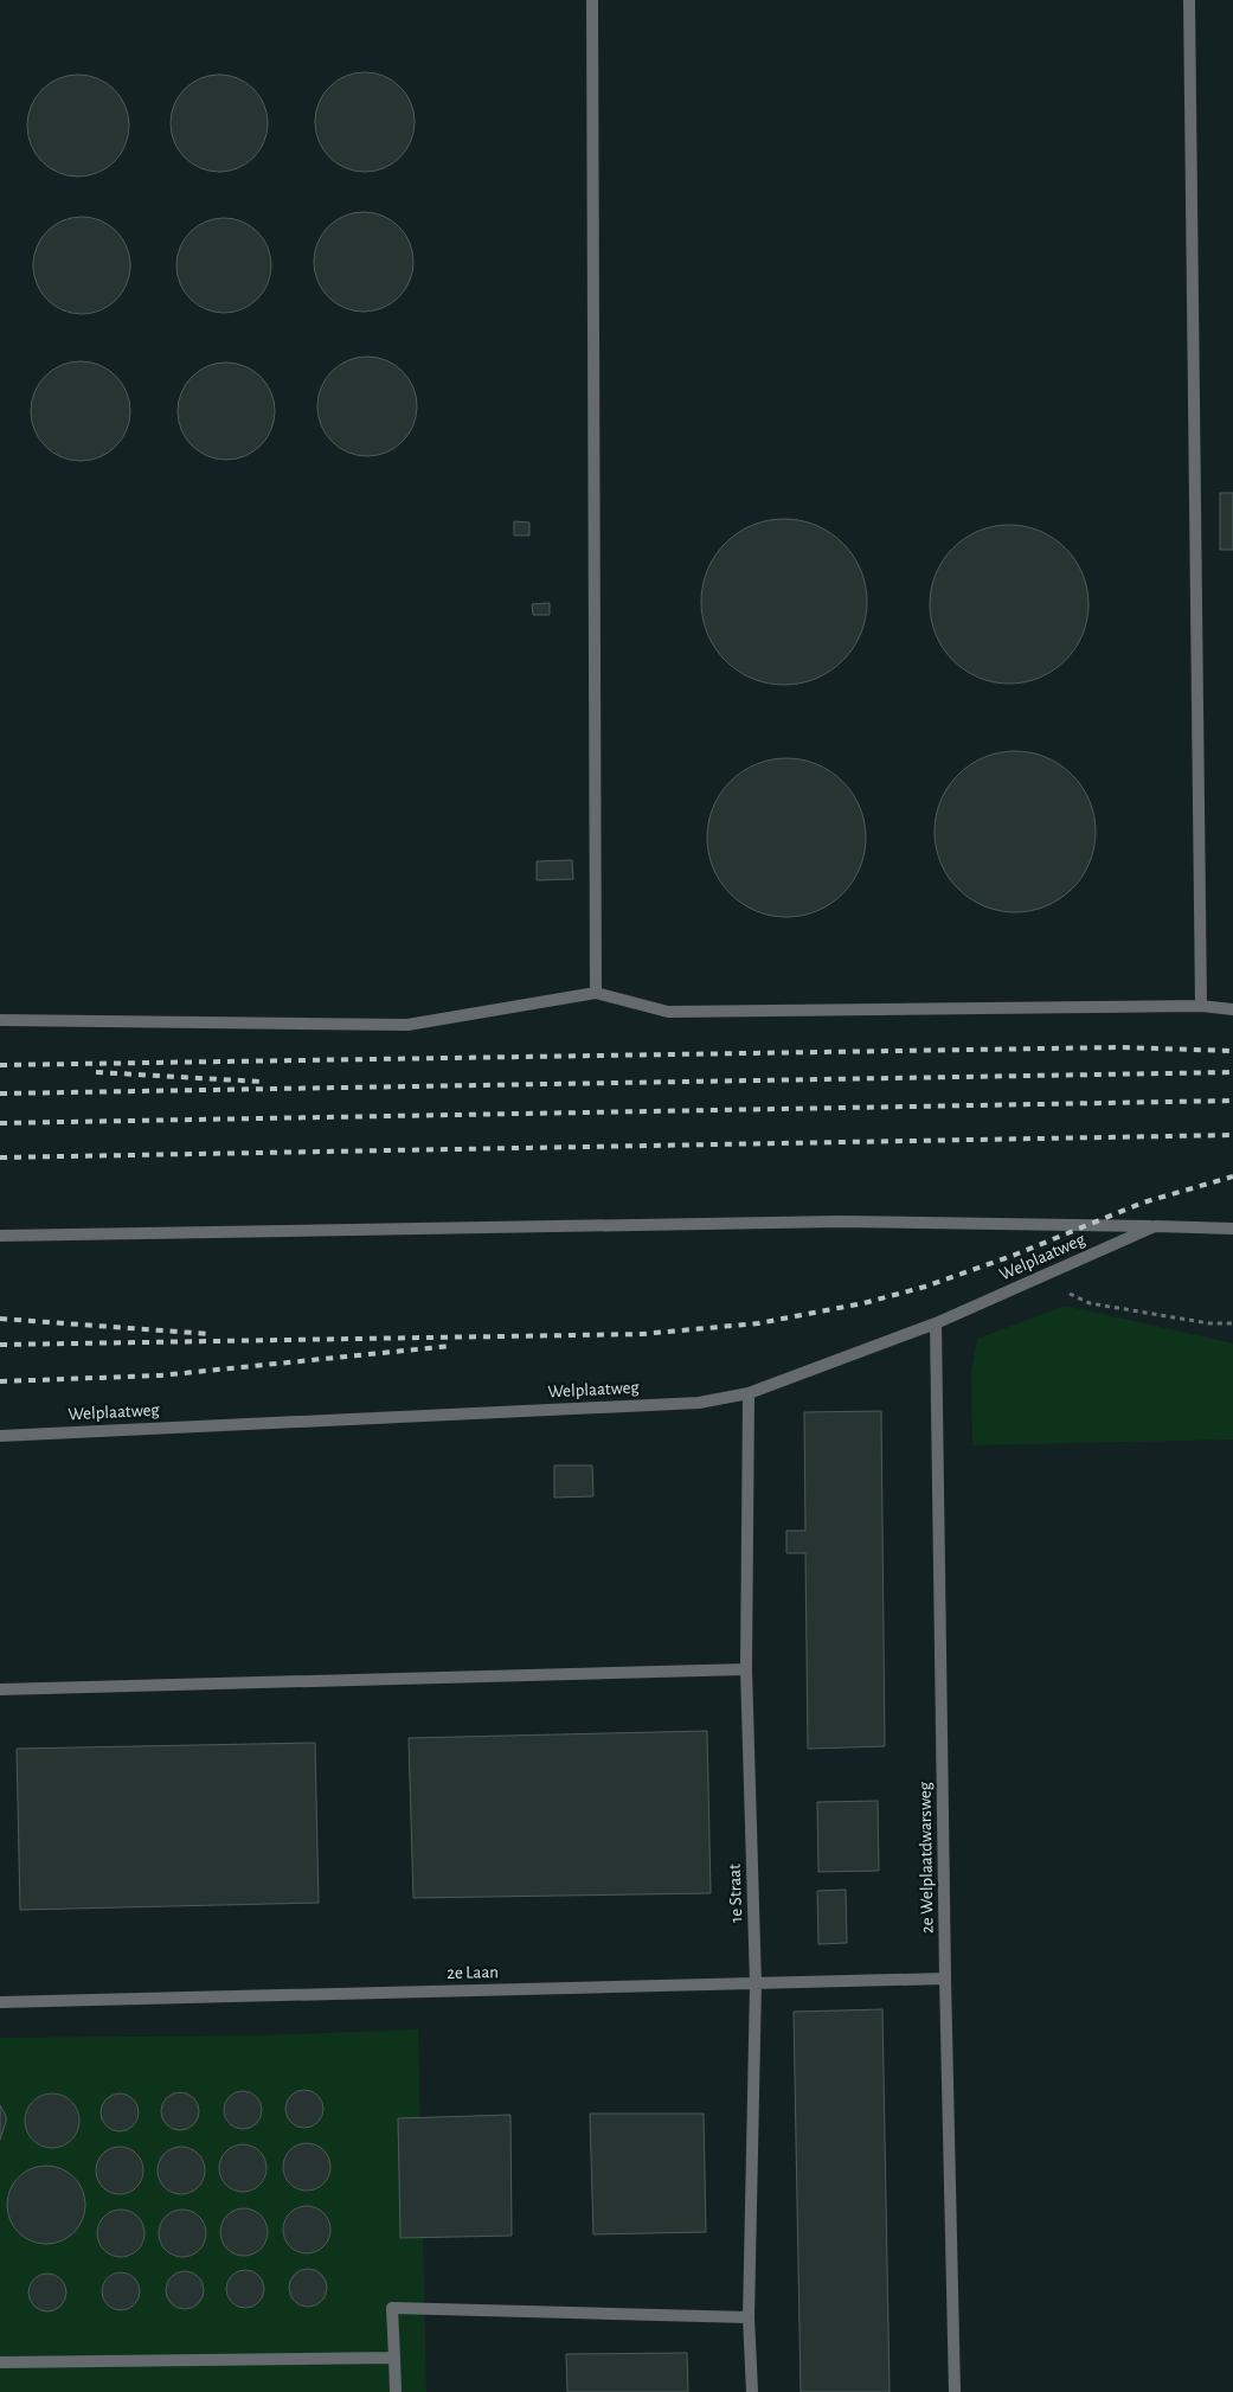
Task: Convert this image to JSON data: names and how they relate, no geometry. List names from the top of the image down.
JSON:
{
  "streets": {
    "lane": [
      "Welplaatweg",
      "2e Welplaatdwarsweg",
      "1e Straat",
      "2e Laan"
    ]
  },
  "crossings": [
    ["Welplaatweg", "2e Welplaatdwarsweg"],
    ["Welplaatweg", "1e Straat"],
    ["2e Welplaatdwarsweg", "2e Laan"],
    ["1e Straat", "2e Laan"]
  ]
}
